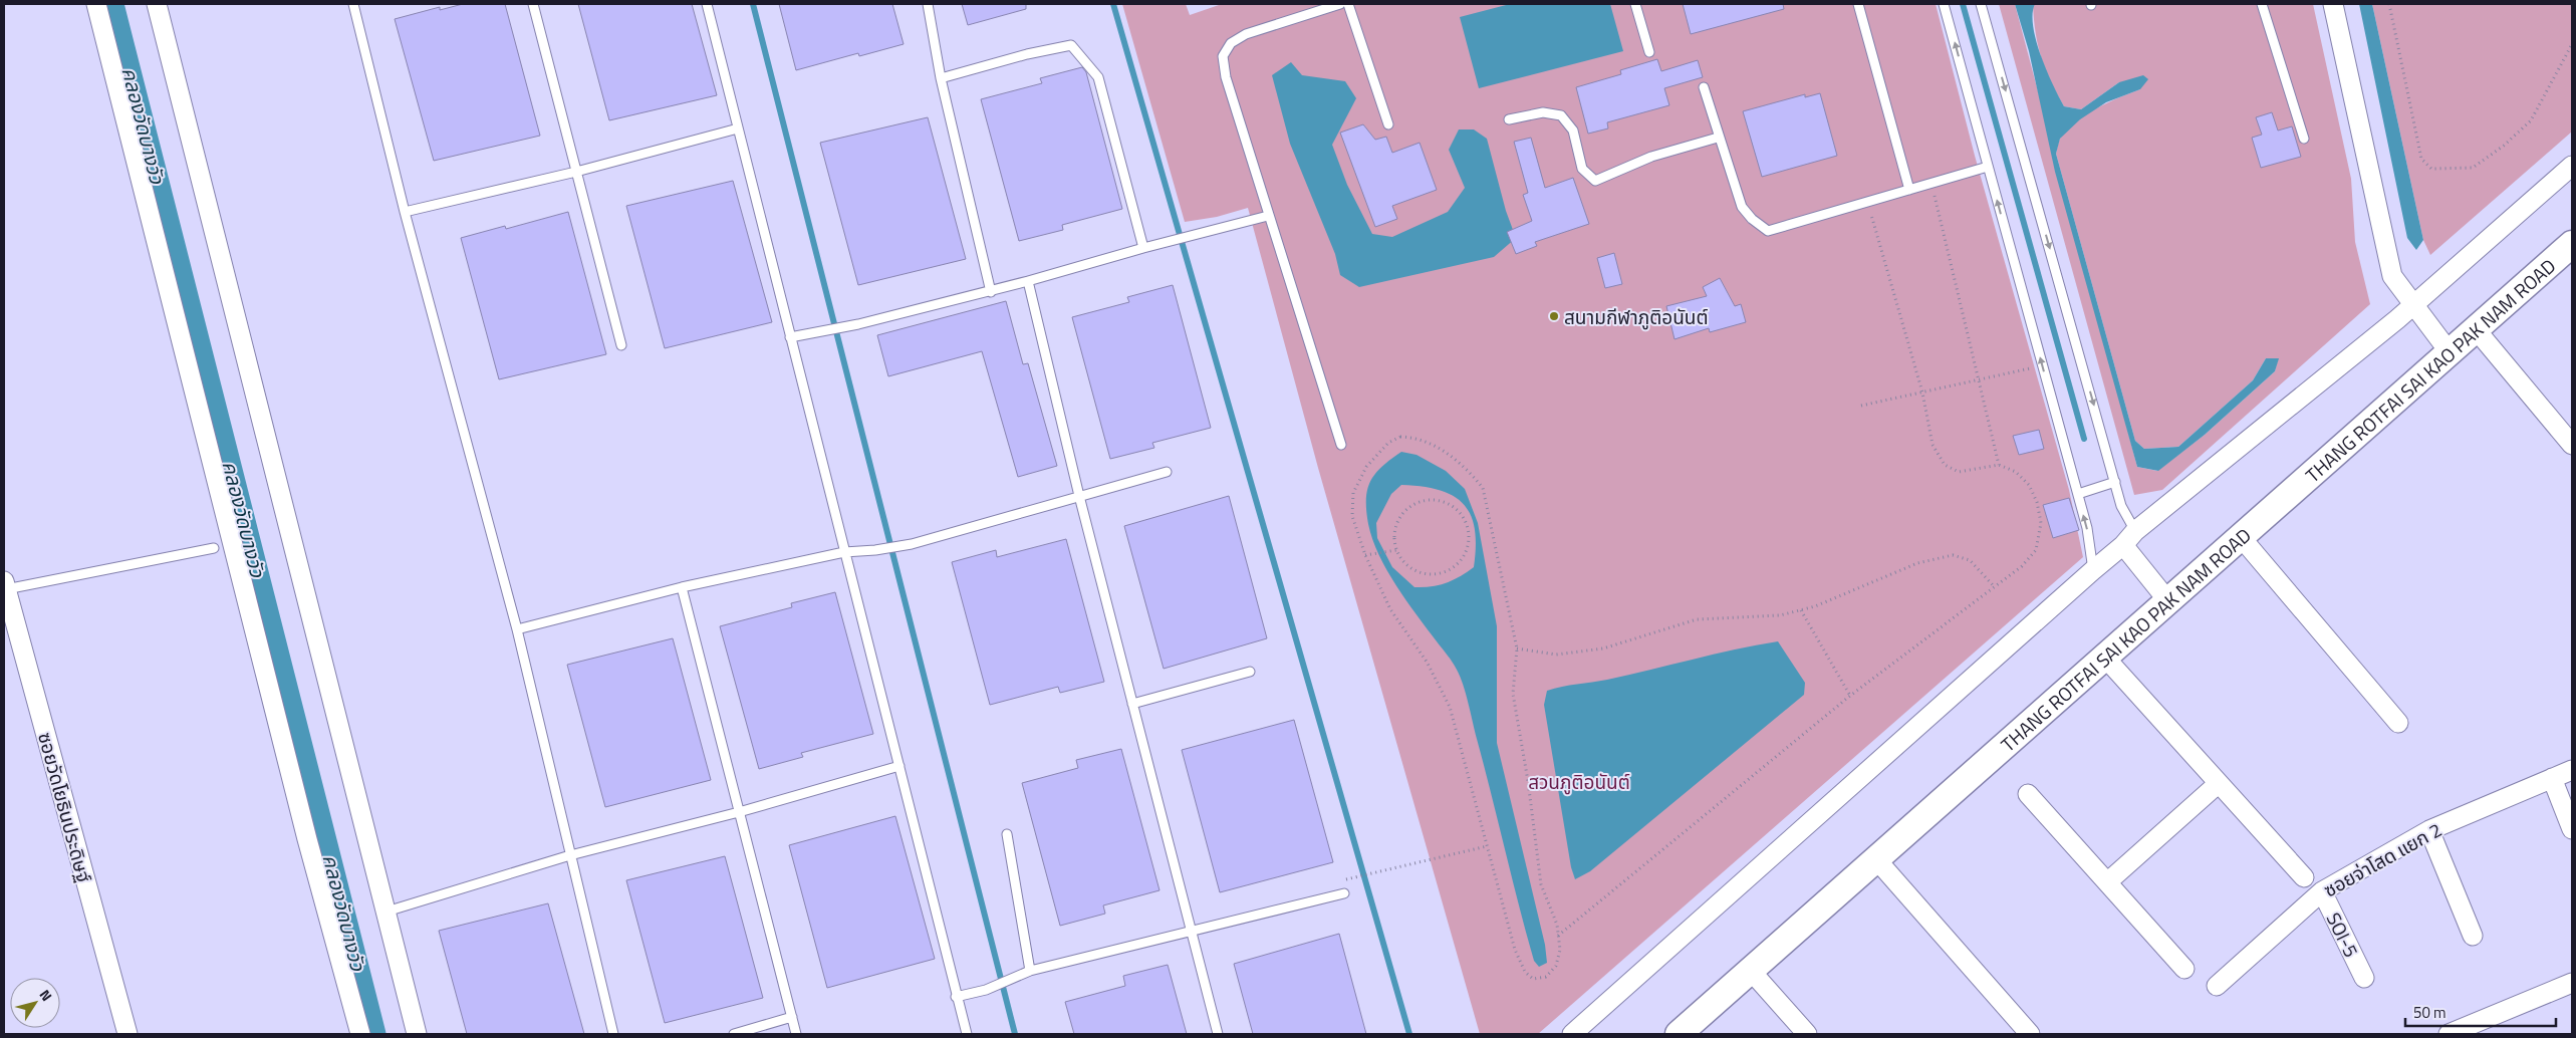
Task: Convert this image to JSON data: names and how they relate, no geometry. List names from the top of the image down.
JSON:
{
  "streets": {
    "main road": ["THANG ROTFAI SAI KAO PAK NAM ROAD"],
    "street": ["ซอยวัดโยธินประดิษฐ์", "ซอยจ่าโสด แยก 2", "SOI-5"]
  },
  "crossings": [
    ["ซอยจ่าโสด แยก 2", "SOI-5"]
  ],
  "water": ["คลองวัดบางวัว"],
  "parks": ["สวนภูติอนันต์"],
  "places": ["สนามกีฬาภูติอนันต์"],
  "scale_bar": "50 m",
  "north": "top right"
}
